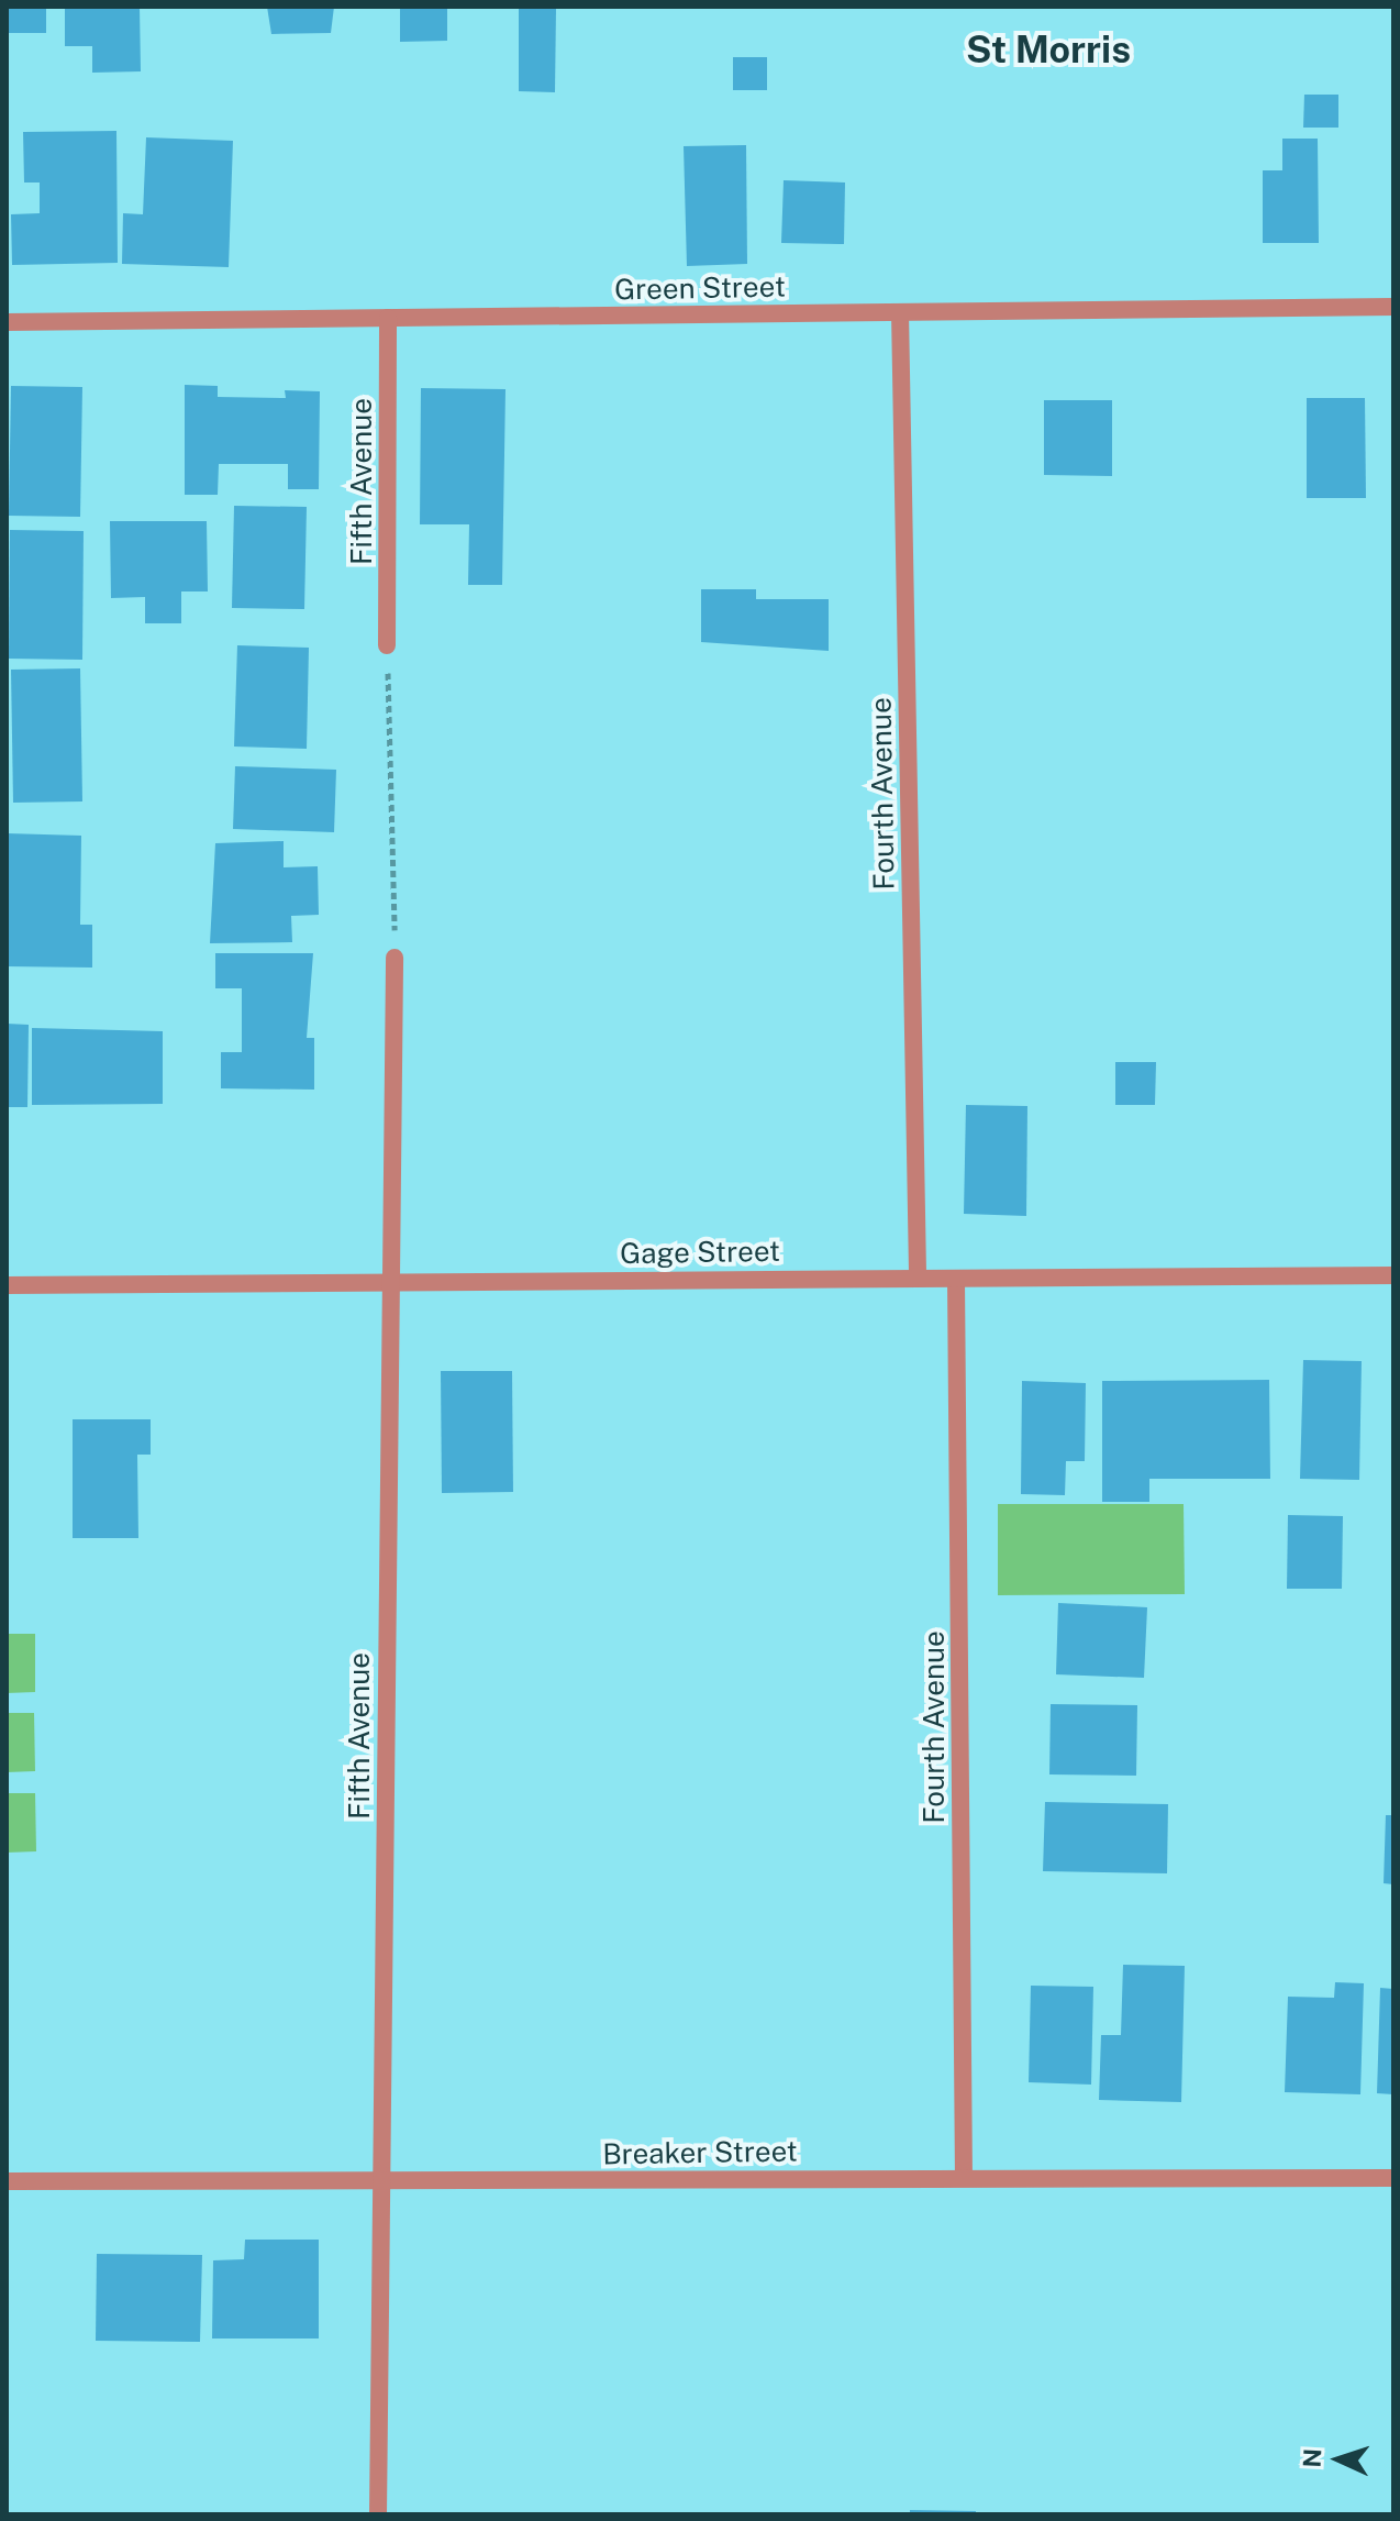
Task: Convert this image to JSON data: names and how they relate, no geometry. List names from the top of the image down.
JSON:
{
  "streets": {
    "street": [
      "Green Street",
      "Fifth Avenue",
      "Fourth Avenue",
      "Gage Street",
      "Breaker Street"
    ]
  },
  "crossings": [
    ["Green Street", "Fifth Avenue"],
    ["Green Street", "Fourth Avenue"],
    ["Fifth Avenue", "Gage Street"],
    ["Fifth Avenue", "Breaker Street"],
    ["Fourth Avenue", "Gage Street"],
    ["Fourth Avenue", "Breaker Street"]
  ],
  "districts": ["St Morris"],
  "north": "left"
}
